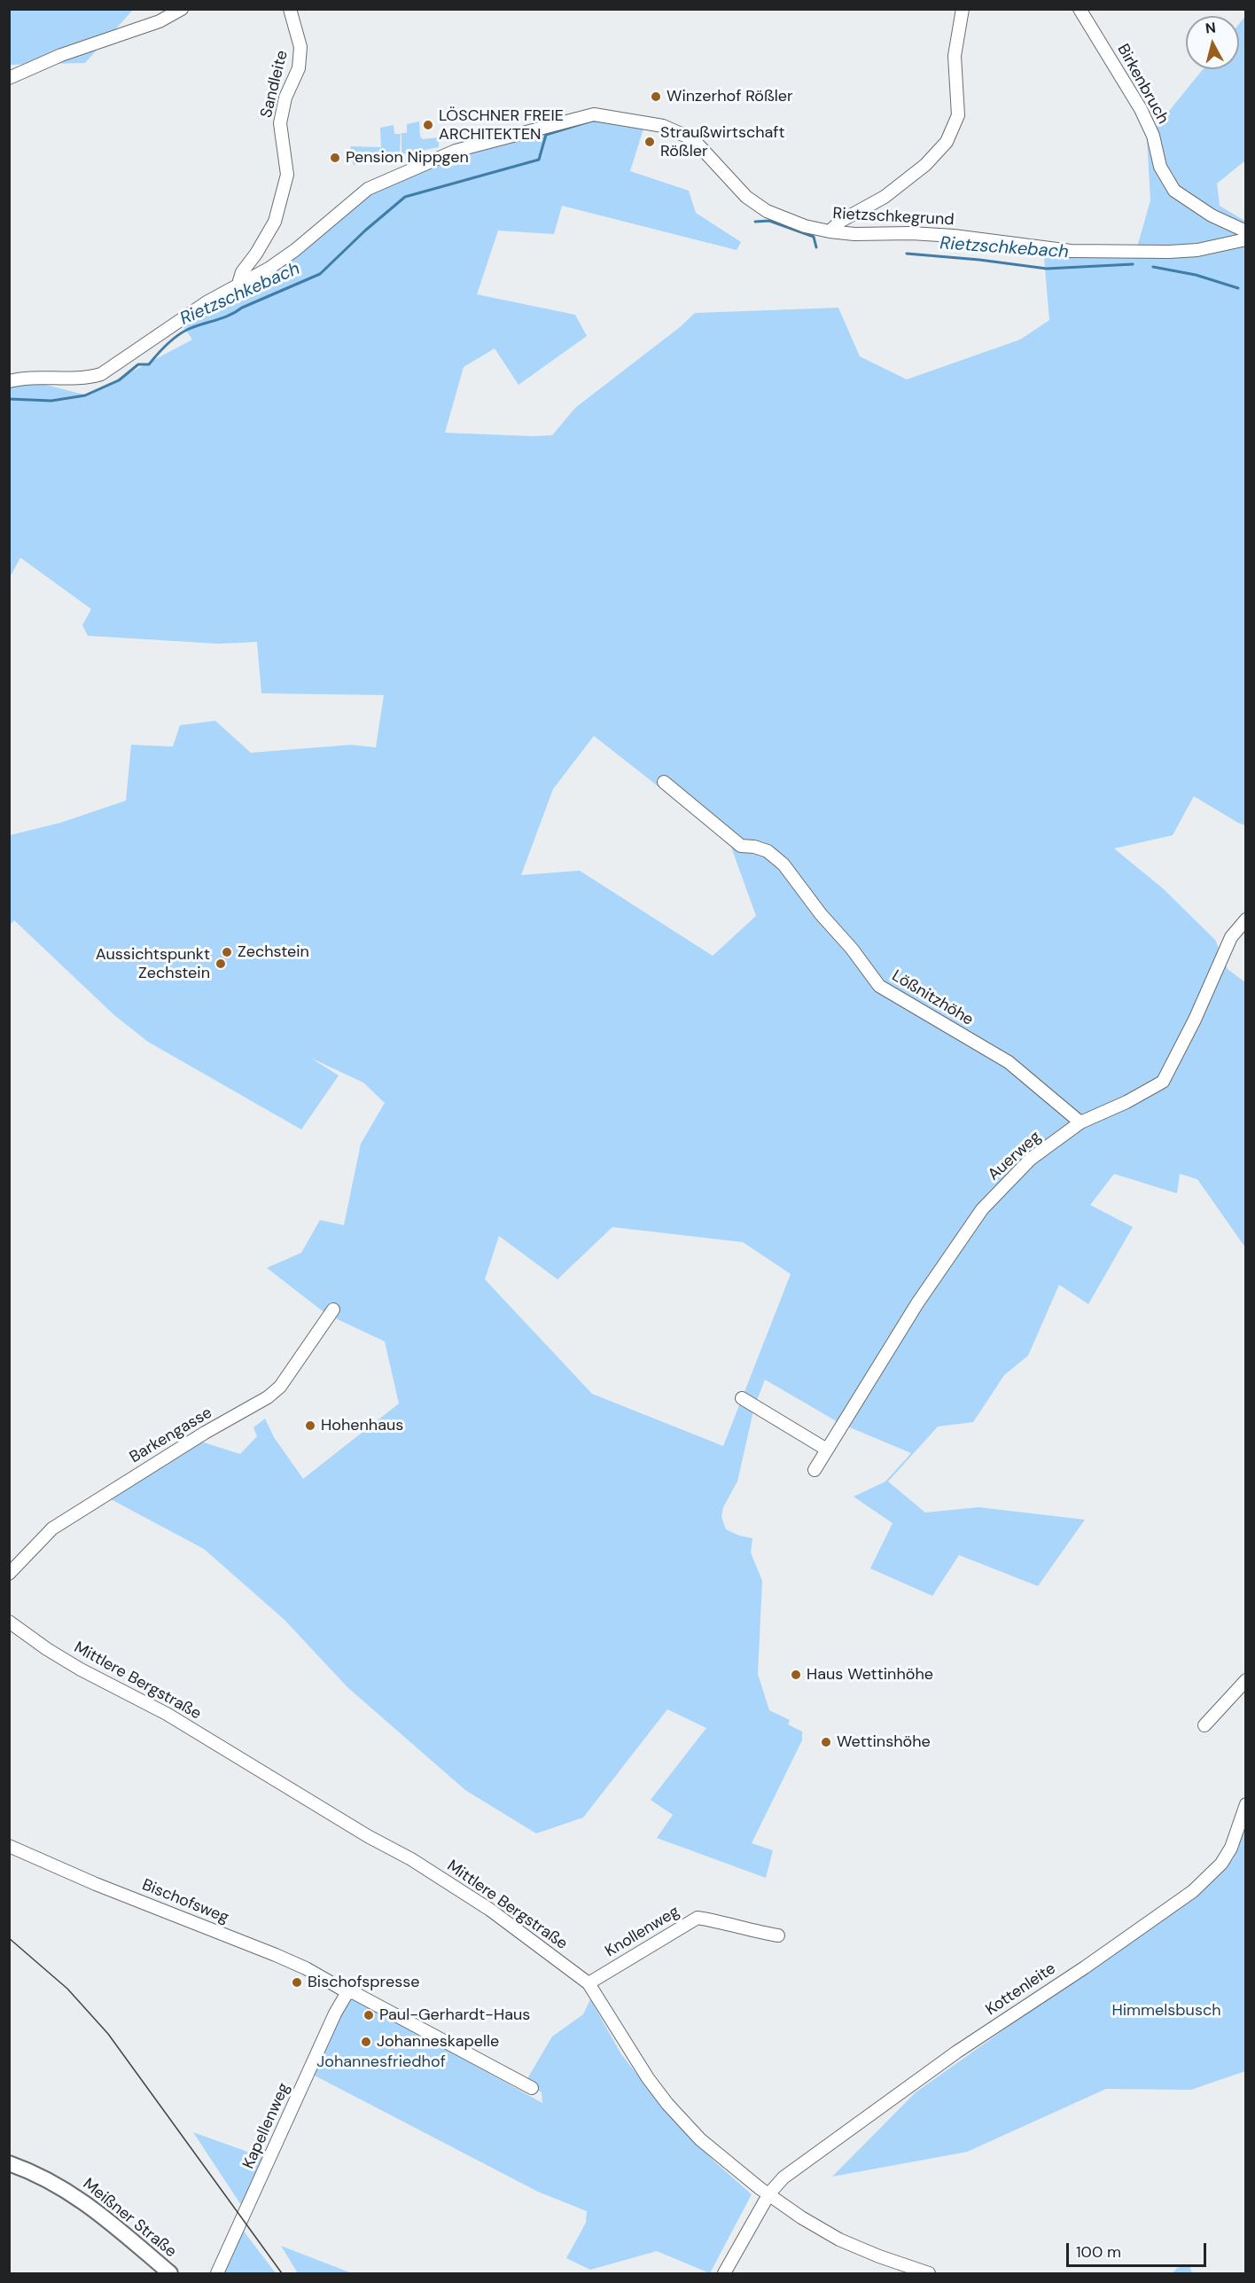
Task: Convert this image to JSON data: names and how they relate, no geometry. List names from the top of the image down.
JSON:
{
  "streets": {
    "main road": ["Meißner Straße"],
    "street": [
      "Sandleite",
      "Birkenbruch",
      "Rietzschkegrund",
      "Lößnitzhöhe",
      "Auerweg",
      "Barkengasse",
      "Mittlere Bergstraße",
      "Bischofsweg",
      "Knollenweg",
      "Kottenleite",
      "Kapellenweg"
    ]
  },
  "crossings": [
    ["Sandleite", "Rietzschkegrund"],
    ["Lößnitzhöhe", "Auerweg"],
    ["Mittlere Bergstraße", "Knollenweg"],
    ["Mittlere Bergstraße", "Kottenleite"],
    ["Bischofsweg", "Kapellenweg"]
  ],
  "water": ["Rietzschkebach"],
  "parks": ["Himmelsbusch", "Johannesfriedhof"],
  "places": [
    "Winzerhof Rößler",
    "LÖSCHNER FREIE ARCHITEKTEN",
    "Straußwirtschaft Rößler",
    "Pension Nippgen",
    "Zechstein",
    "Aussichtspunkt Zechstein",
    "Hohenhaus",
    "Haus Wettinhöhe",
    "Wettinshöhe",
    "Bischofspresse",
    "Paul-Gerhardt-Haus",
    "Johanneskapelle"
  ],
  "scale_bar": "100 m",
  "north": "top"
}
